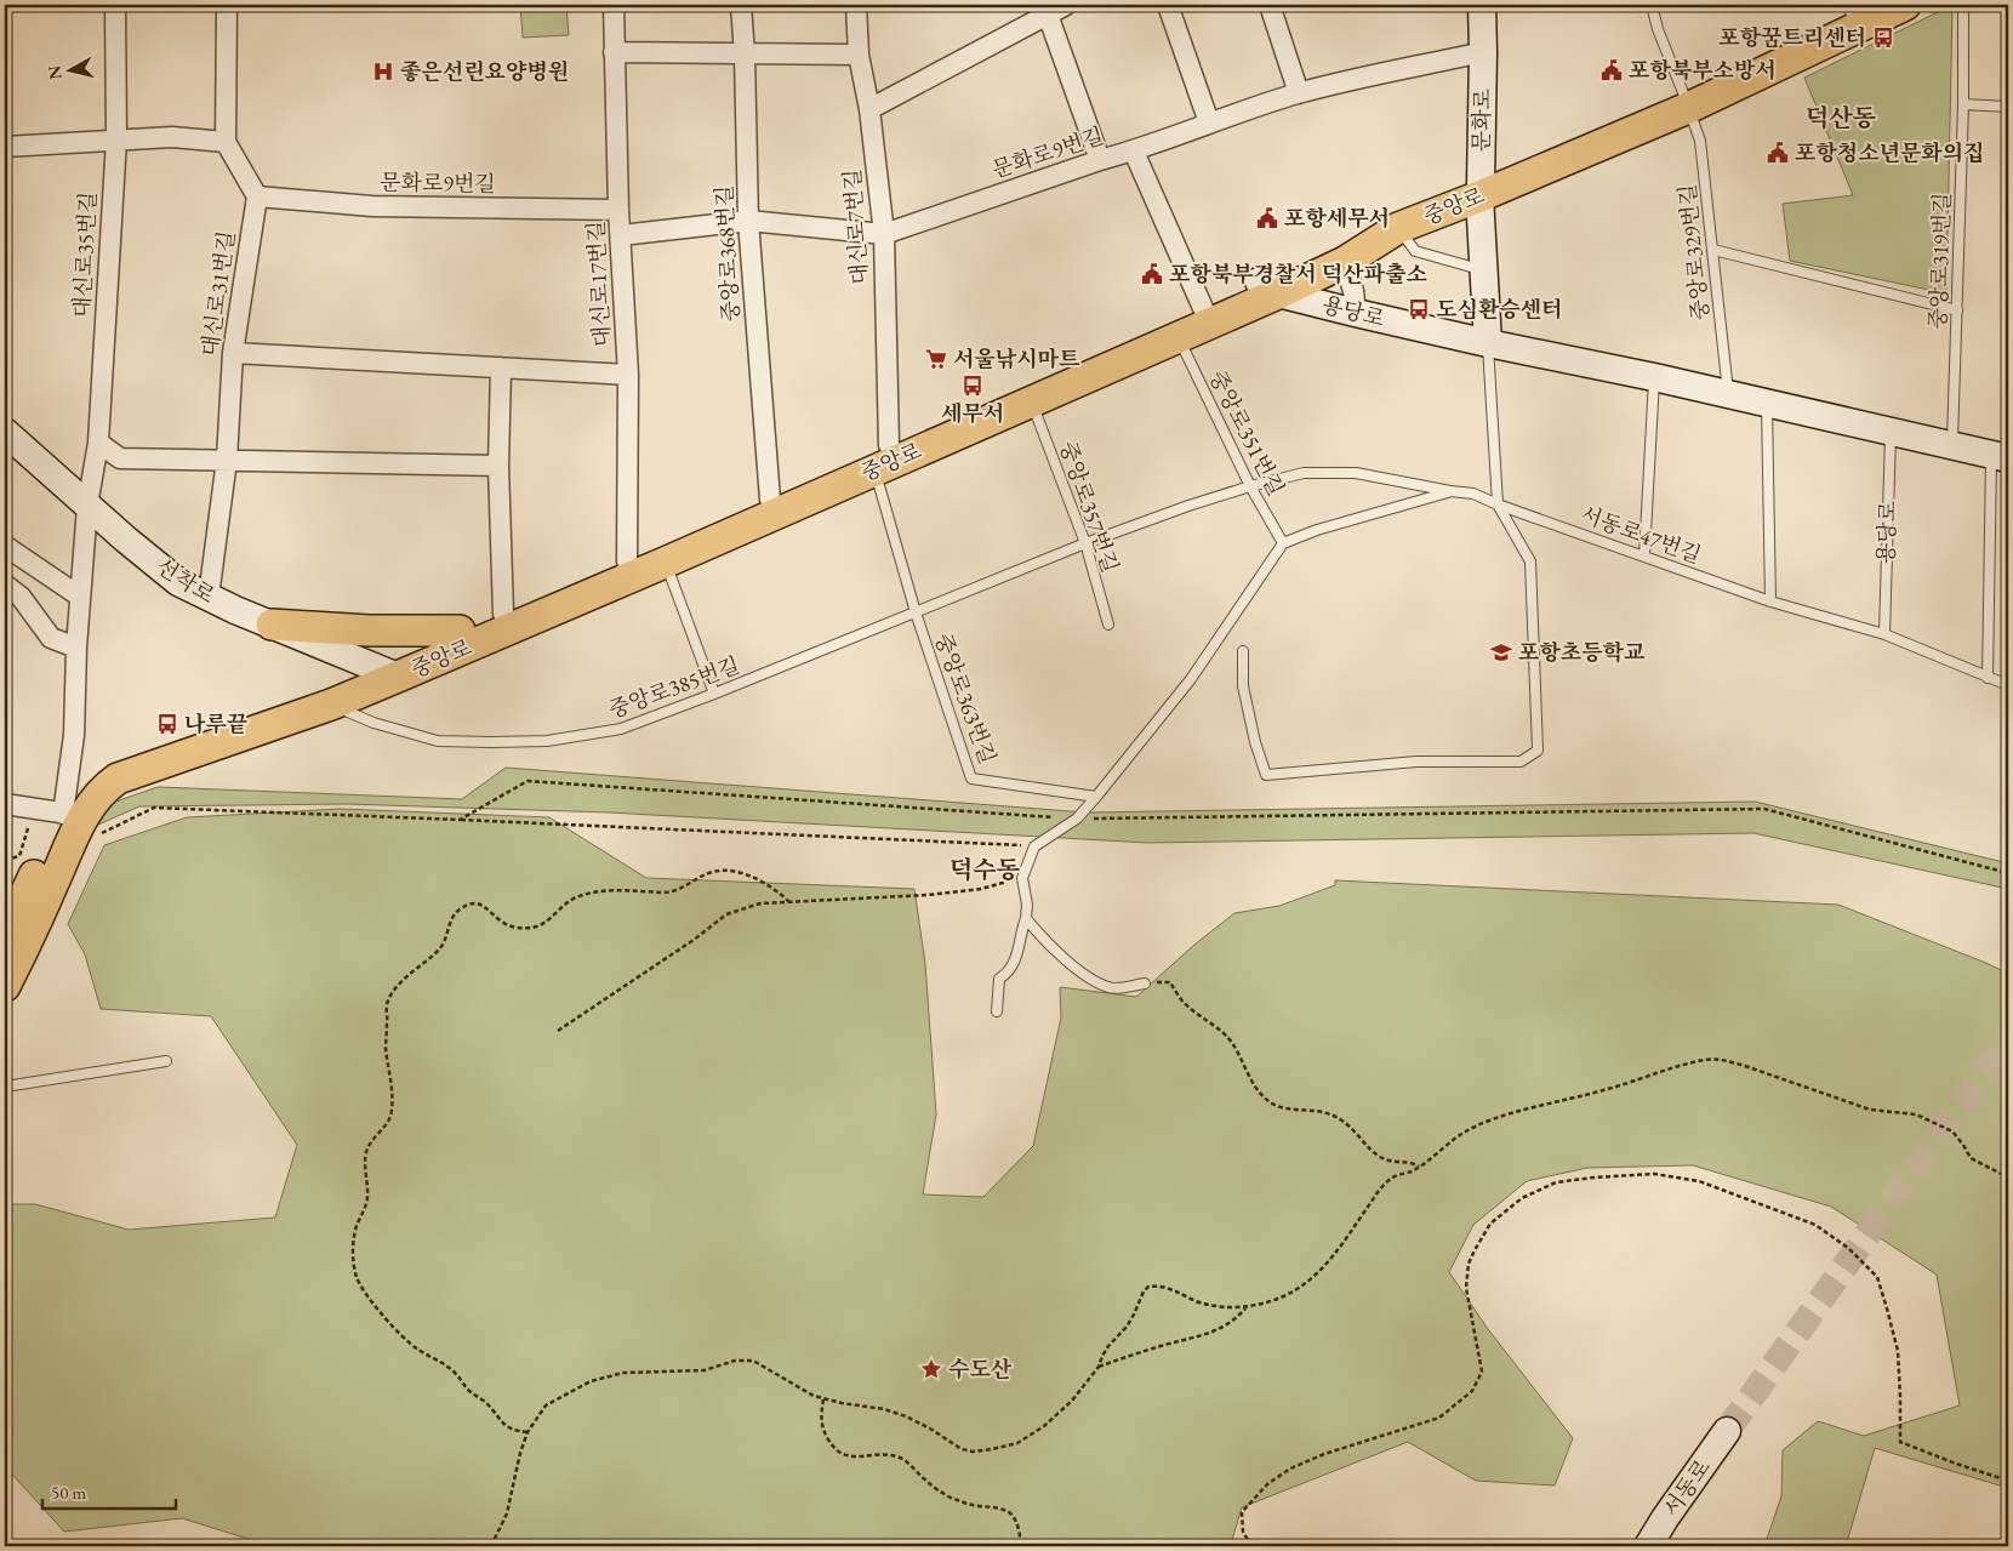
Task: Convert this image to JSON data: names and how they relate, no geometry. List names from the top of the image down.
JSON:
{
  "streets": {
    "main road": [
      "문화로",
      "중앙로",
      "용당로",
      "선착로",
      "서동로"
    ],
    "street": [
      "문화로9번길",
      "대신로7번길",
      "중앙로368번길",
      "대신로35번길",
      "대신로17번길",
      "대신로31번길"
    ],
    "lane": [
      "중앙로329번길",
      "중앙로319번길",
      "중앙로351번길",
      "중앙로357번길",
      "서동로47번길",
      "중앙로385번길",
      "중앙로363번길"
    ]
  },
  "crossings": [
    ["문화로", "문화로9번길"],
    ["문화로", "중앙로"],
    ["문화로", "용당로"],
    ["문화로9번길", "대신로7번길"],
    ["문화로9번길", "중앙로368번길"],
    ["문화로9번길", "대신로17번길"],
    ["문화로9번길", "대신로31번길"],
    ["중앙로", "대신로7번길"],
    ["중앙로", "중앙로329번길"],
    ["중앙로", "중앙로368번길"],
    ["중앙로", "대신로35번길"],
    ["중앙로", "대신로17번길"],
    ["중앙로", "용당로"],
    ["중앙로", "중앙로351번길"],
    ["중앙로", "중앙로357번길"],
    ["중앙로", "선착로"],
    ["중앙로", "중앙로385번길"],
    ["중앙로", "중앙로363번길"],
    ["대신로7번길", "중앙로363번길"],
    ["중앙로329번길", "용당로"],
    ["대신로35번길", "선착로"],
    ["중앙로319번길", "용당로"],
    ["대신로31번길", "선착로"],
    ["용당로", "서동로47번길"],
    ["중앙로351번길", "서동로47번길"],
    ["중앙로357번길", "서동로47번길"],
    ["중앙로357번길", "중앙로385번길"],
    ["서동로47번길", "중앙로385번길"],
    ["중앙로385번길", "중앙로363번길"]
  ],
  "districts": ["덕산동", "덕수동"],
  "places": {
    "bus stop": [
      "포항꿈트리센터",
      "도심환승센터",
      "세무서",
      "나루끝"
    ],
    "public building": [
      "포항북부소방서",
      "포항청소년문화의집",
      "포항세무서",
      "포항북부경찰서 덕산파출소"
    ],
    "hospital": ["좋은선린요양병원"],
    "supermarket": ["서울낚시마트"],
    "school or university": ["포항초등학교"],
    "place": ["수도산"]
  },
  "scale_bar": "50 m",
  "north": "left"
}
